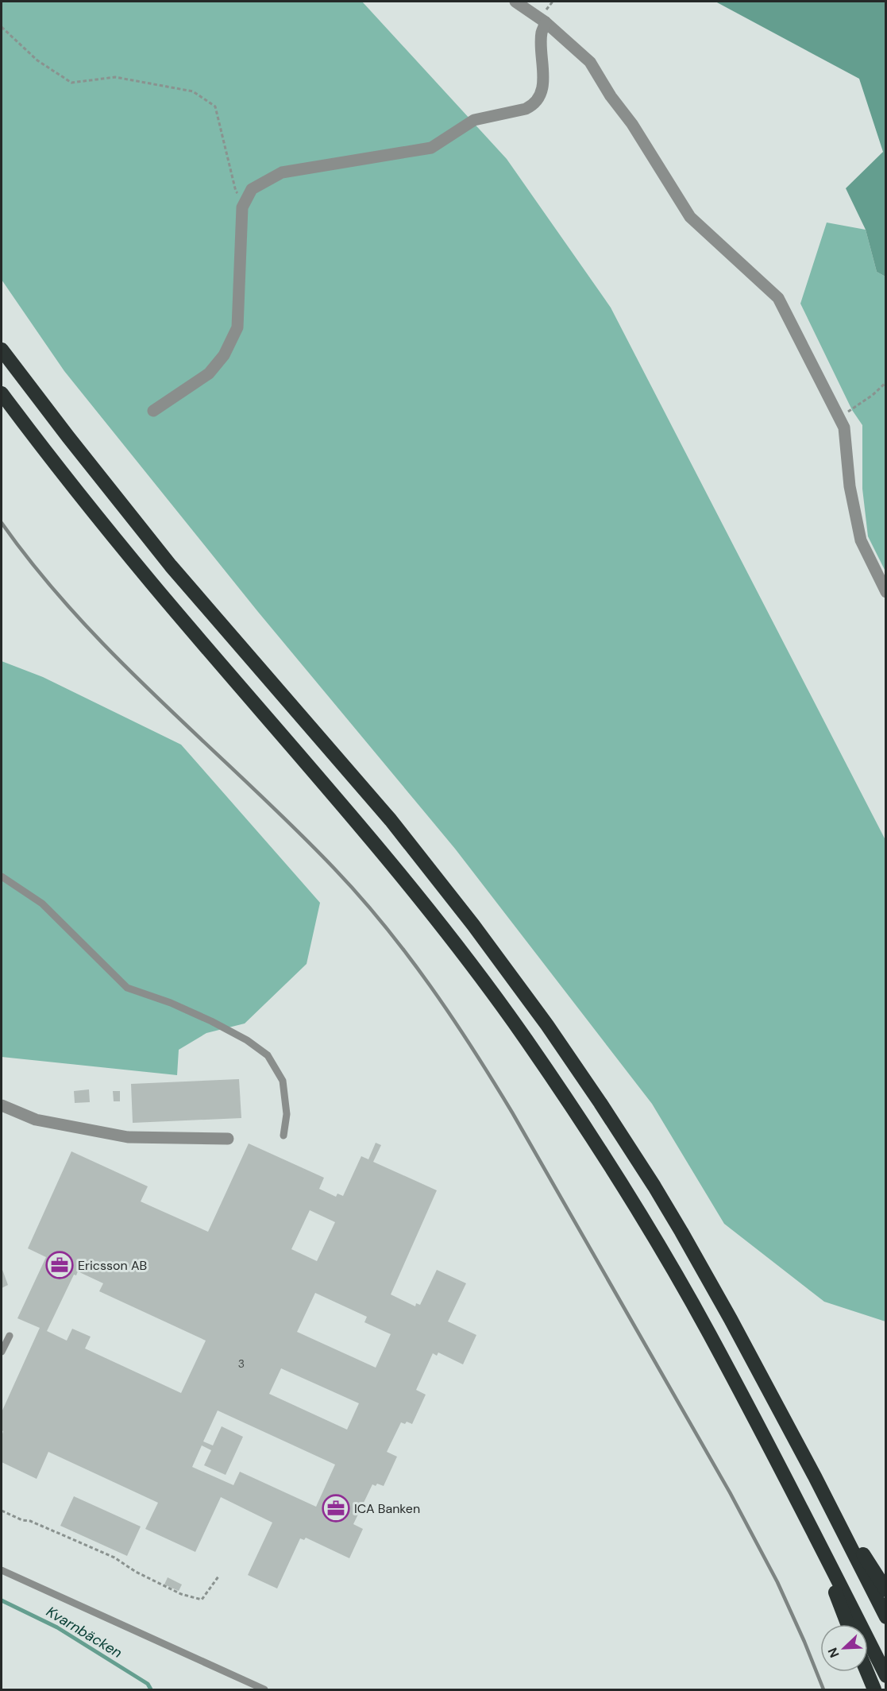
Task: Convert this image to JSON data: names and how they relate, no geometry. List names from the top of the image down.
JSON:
{
  "water": ["Kvarnbäcken"],
  "places": {
    "office": ["Ericsson AB", "ICA Banken"]
  },
  "house_numbers": ["3"],
  "north": "bottom left"
}
